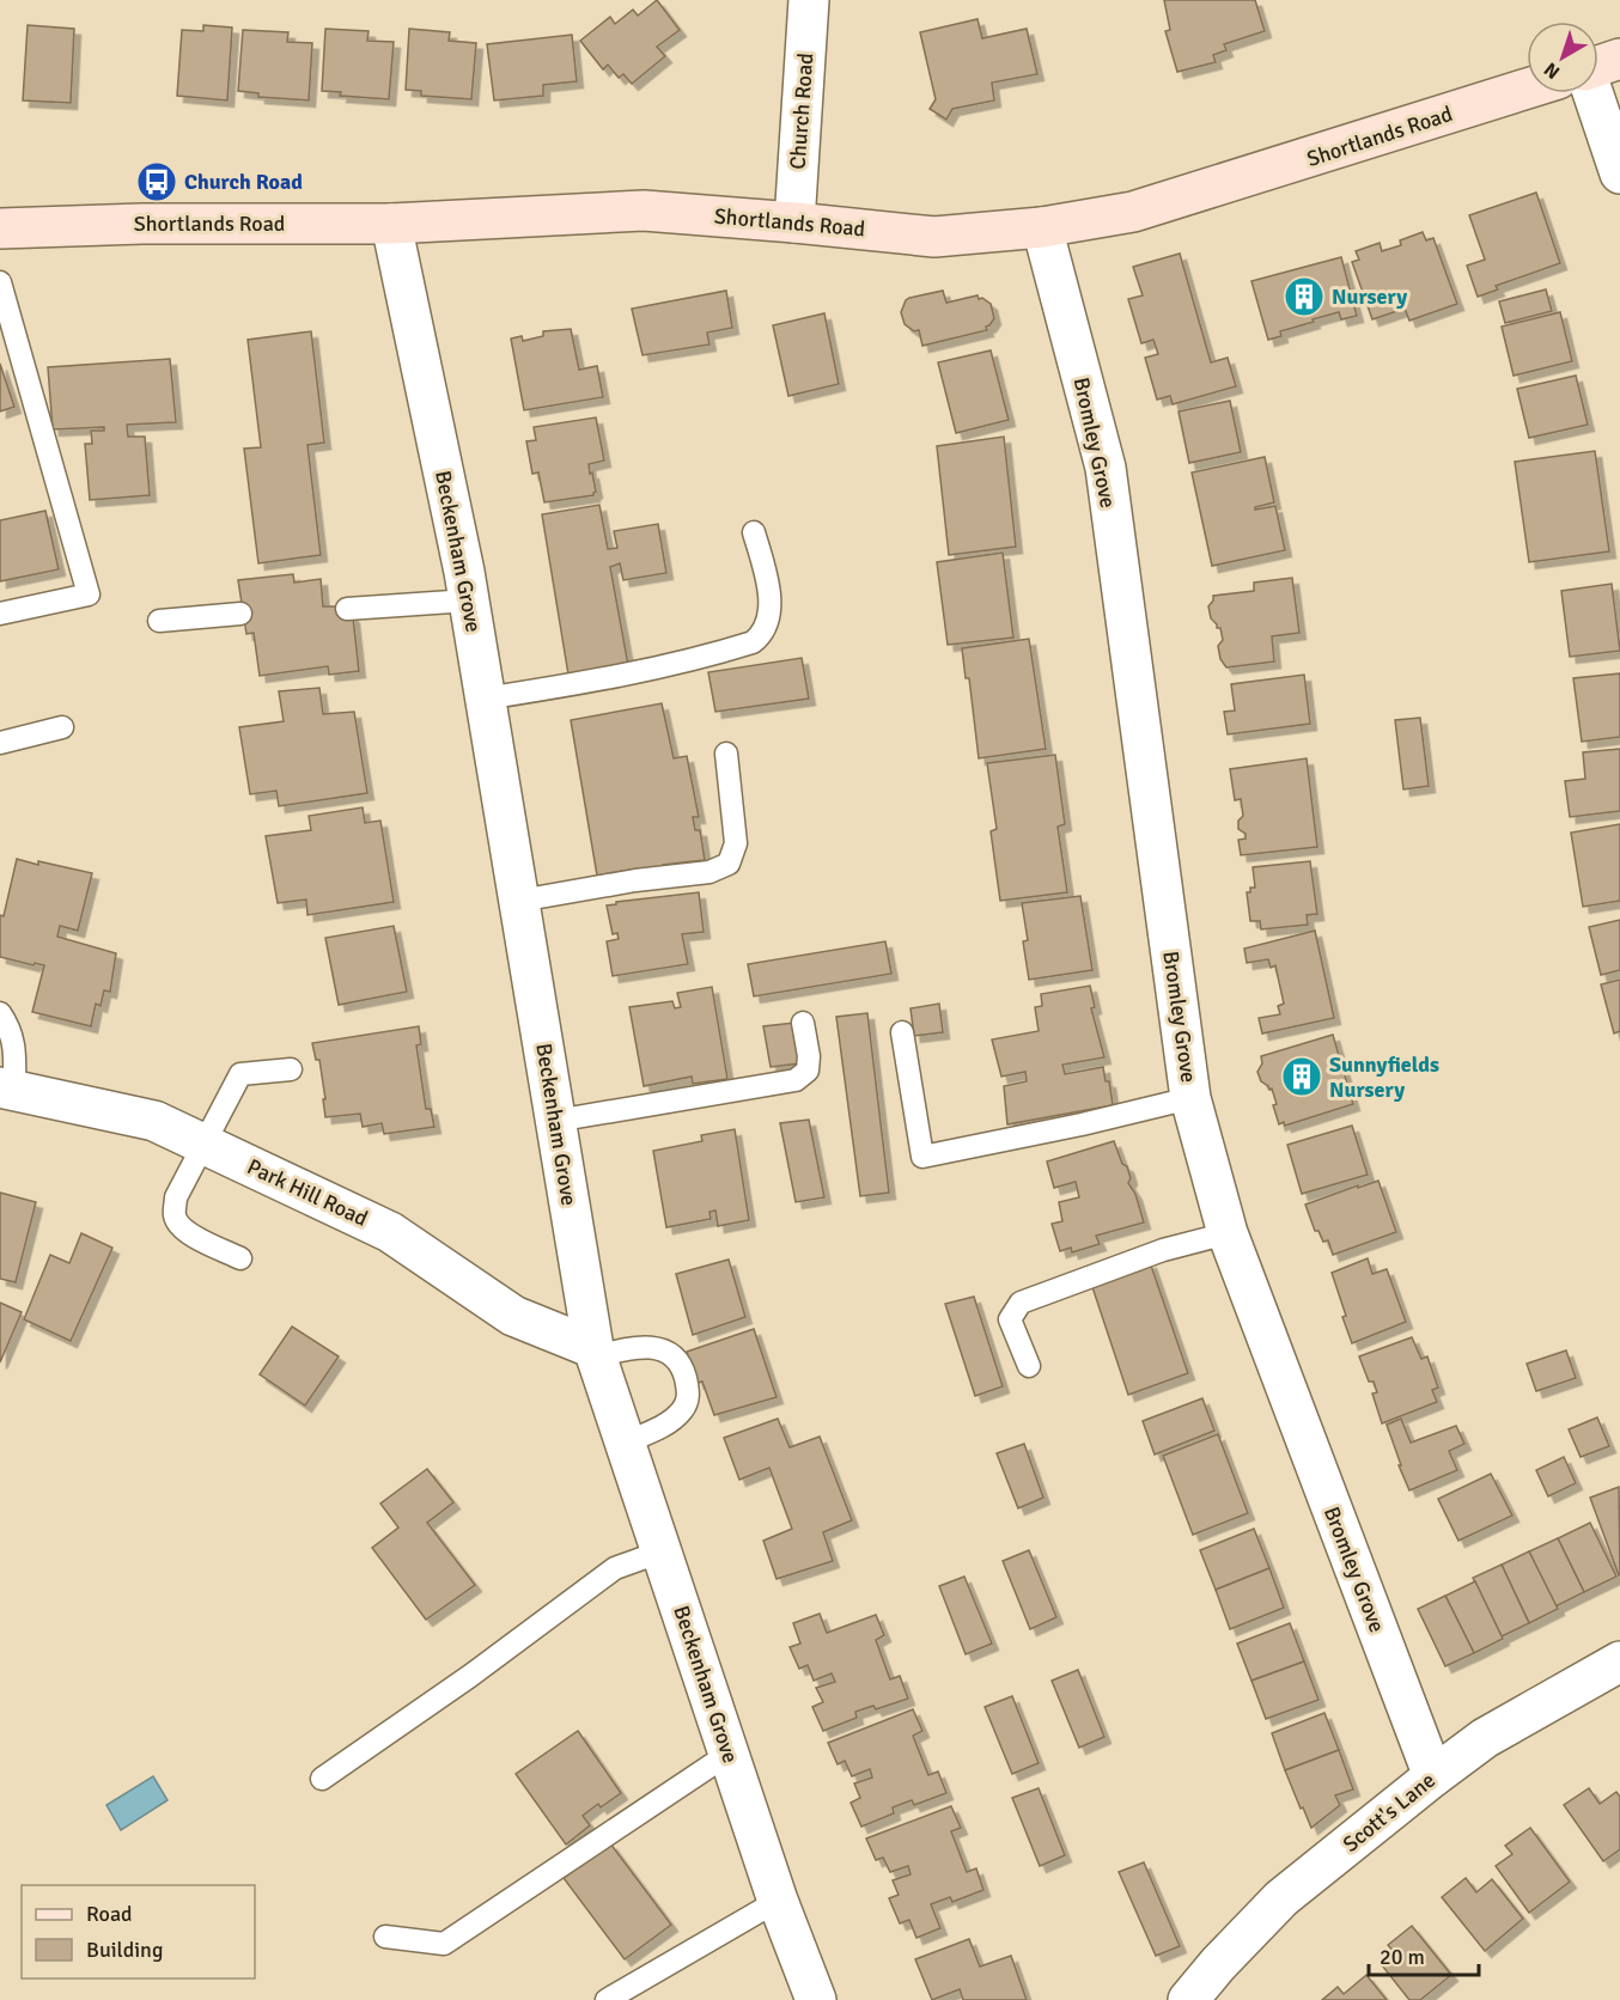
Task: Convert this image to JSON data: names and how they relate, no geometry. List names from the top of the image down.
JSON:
{
  "streets": {
    "street": [
      "Church Road",
      "Shortlands Road",
      "Bromley Grove",
      "Beckenham Grove",
      "Park Hill Road",
      "Scott's Lane"
    ]
  },
  "crossings": [
    ["Church Road", "Shortlands Road"],
    ["Shortlands Road", "Bromley Grove"],
    ["Shortlands Road", "Beckenham Grove"],
    ["Bromley Grove", "Scott's Lane"],
    ["Beckenham Grove", "Park Hill Road"]
  ],
  "places": {
    "bus stop": ["Church Road"],
    "building": ["Nursery", "Sunnyfields Nursery"]
  },
  "legend": ["Road", "Building"],
  "scale_bar": "20 m",
  "north": "bottom left"
}
